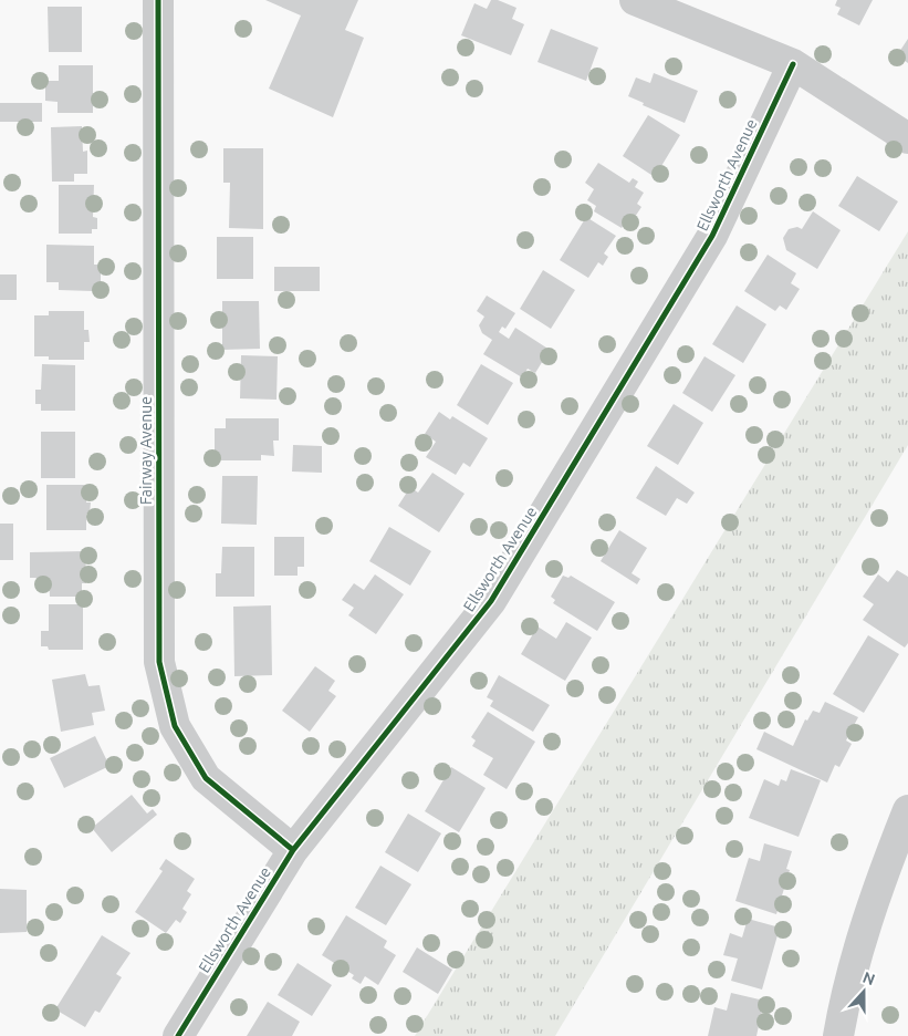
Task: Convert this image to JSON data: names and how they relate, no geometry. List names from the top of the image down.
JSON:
{
  "streets": {
    "street": ["Ellsworth Avenue", "Fairway Avenue"]
  },
  "crossings": [
    ["Ellsworth Avenue", "Fairway Avenue"]
  ],
  "north": "top"
}
